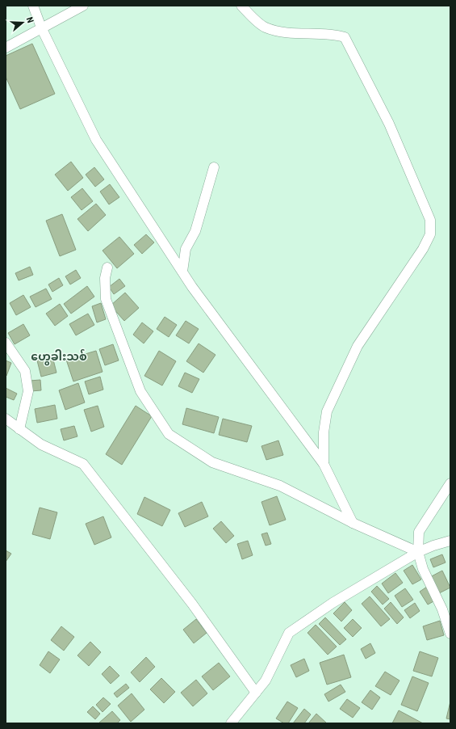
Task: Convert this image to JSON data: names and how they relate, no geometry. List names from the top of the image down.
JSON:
{
  "districts": ["ဟွေခါးသစ်"],
  "north": "right"
}
